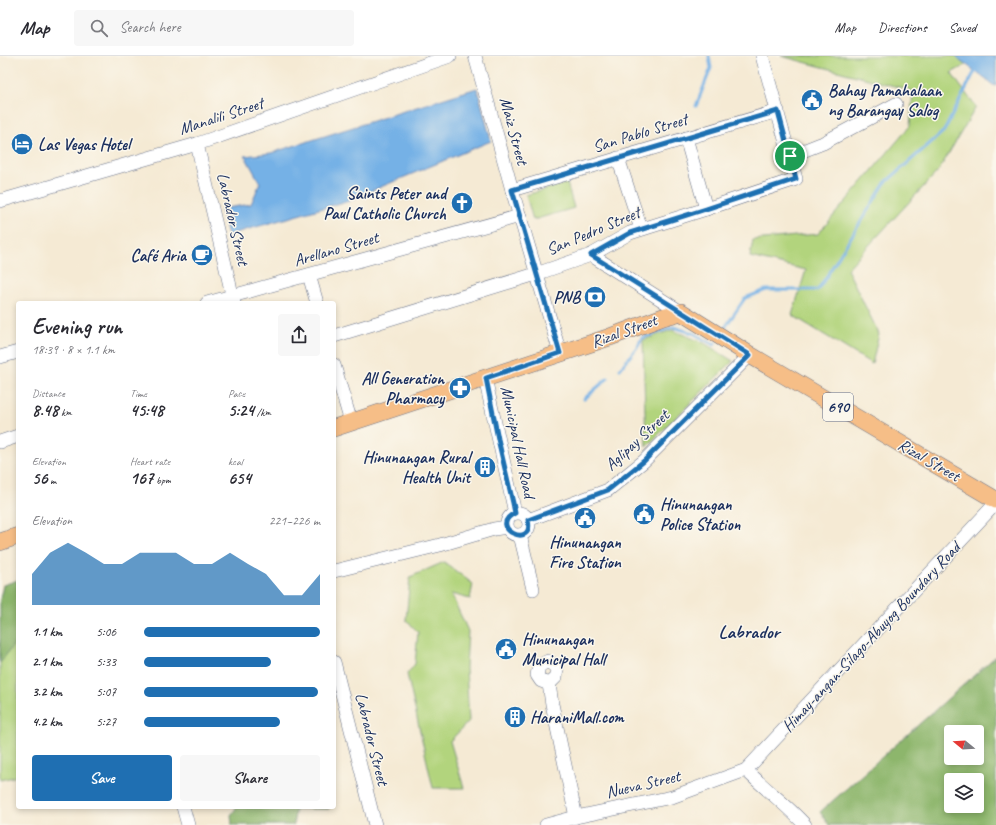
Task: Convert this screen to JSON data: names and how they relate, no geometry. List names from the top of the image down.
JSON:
{
  "streets": {
    "main road": ["Rizal Street", "690"],
    "street": [
      "Manalili Street",
      "Maiz Street",
      "San Pablo Street",
      "Labrador Street",
      "San Pedro Street",
      "Arellano Street",
      "Aglipay Street",
      "Municipal Hall Road",
      "Himay-angan-Silago-Abuyog Boundary Road",
      "Nueva Street"
    ]
  },
  "crossings": [
    ["Manalili Street", "Labrador Street"],
    ["Maiz Street", "San Pablo Street"],
    ["Maiz Street", "San Pedro Street"],
    ["Maiz Street", "Arellano Street"],
    ["Maiz Street", "Rizal Street"],
    ["Labrador Street", "Arellano Street"],
    ["Rizal Street", "Aglipay Street"],
    ["Rizal Street", "Municipal Hall Road"],
    ["Aglipay Street", "Municipal Hall Road"],
    ["Himay-angan-Silago-Abuyog Boundary Road", "Nueva Street"]
  ],
  "districts": ["Labrador"],
  "places": {
    "public building": [
      "Bahay Pamahalaan ng Barangay Salog",
      "Hinunangan Police Station",
      "Hinunangan Fire Station",
      "Hinunangan Municipal Hall"
    ],
    "hotel": ["Las Vegas Hotel"],
    "church": ["Saints Peter and Paul Catholic Church"],
    "cafe": ["Café Aria"],
    "bank": ["PNB"],
    "pharmacy": ["All Generation Pharmacy"],
    "building": ["Hinunangan Rural Health Unit", "HaraniMall.com"]
  },
  "north": "left",
  "page": {
    "header": "Map",
    "search": "Search here",
    "nav": ["Map", "Directions", "Saved"],
    "heading": ["Evening run", "18:39 · 8 × 1.1 km"],
    "stats": [
      ["Distance", "8.48 km"],
      ["Time", "45:48"],
      ["Pace", "5:24 /km"],
      ["Elevation", "56 m"],
      ["Heart rate", "167 bpm"],
      ["kcal", "654"]
    ],
    "chart": ["Elevation", "221–226 m"],
    "list": [
      {
        "name": "1.1 km",
        "note": "5:06"
      },
      {
        "name": "2.1 km",
        "note": "5:33"
      },
      {
        "name": "3.2 km",
        "note": "5:07"
      },
      {
        "name": "4.2 km",
        "note": "5:27"
      }
    ],
    "buttons": ["Save", "Share"]
  }
}
